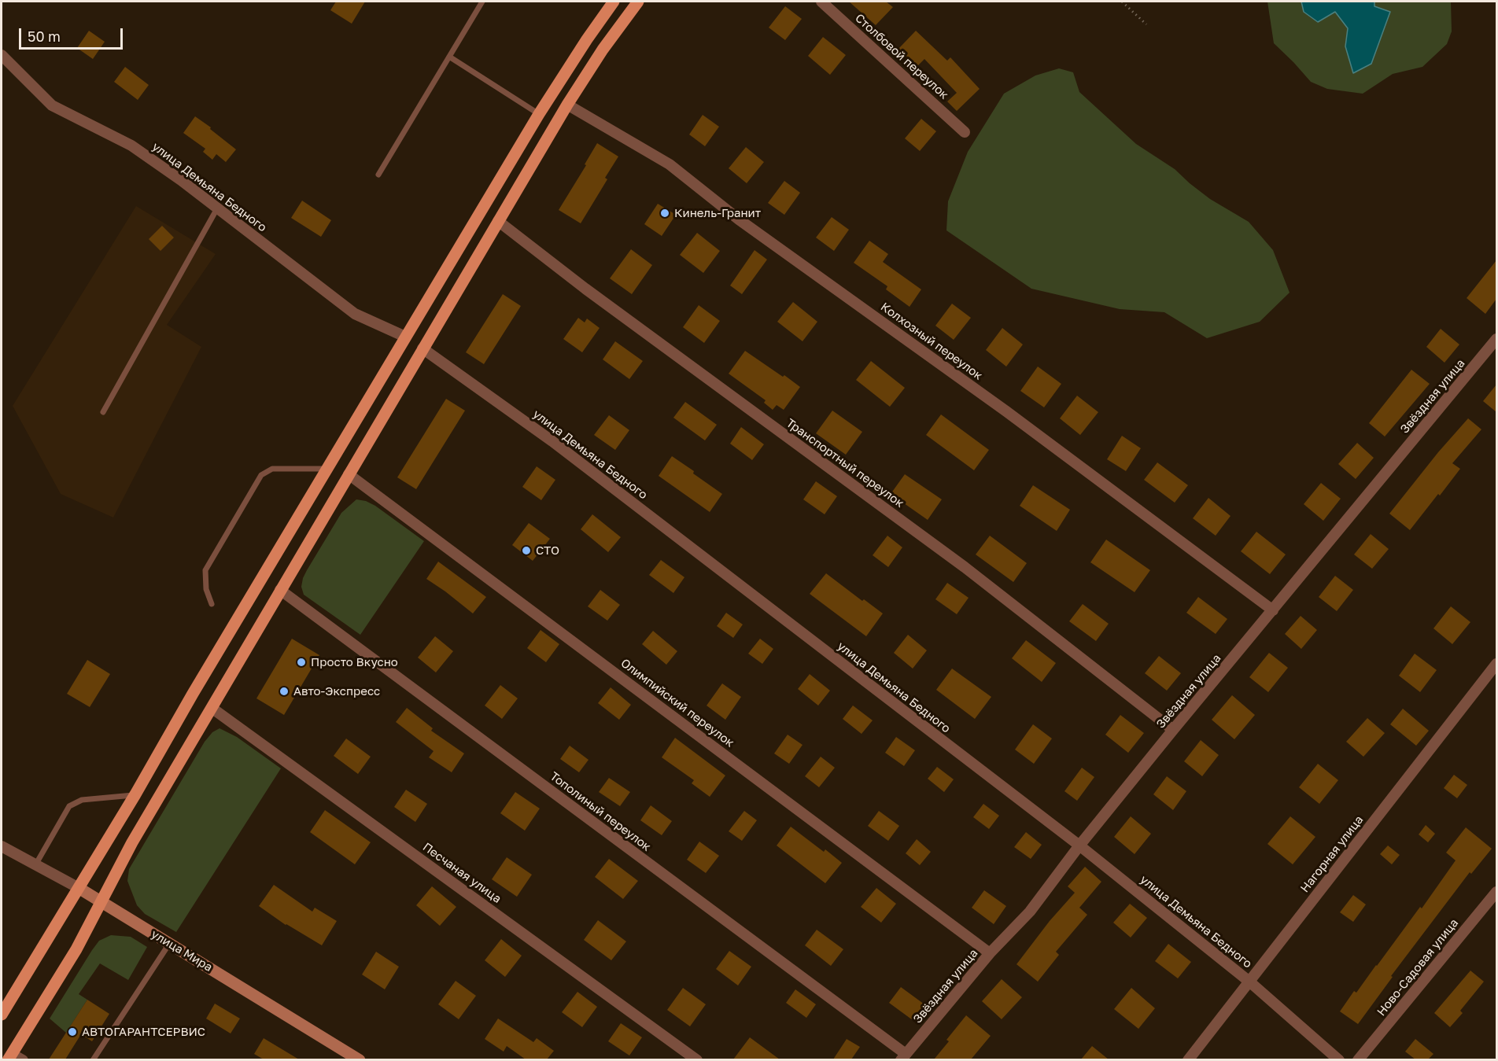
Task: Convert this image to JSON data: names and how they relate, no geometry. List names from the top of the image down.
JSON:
{
  "streets": {
    "main road": ["улица Мира"],
    "street": [
      "Столбовой переулок",
      "улица Демьяна Бедного",
      "Колхозный переулок",
      "Звёздная улица",
      "Транспортный переулок",
      "Олимпийский переулок",
      "Тополиный переулок",
      "Нагорная улица",
      "Песчаная улица",
      "Ново-Садовая улица"
    ]
  },
  "crossings": [
    ["улица Демьяна Бедного", "Звёздная улица"],
    ["улица Демьяна Бедного", "Нагорная улица"],
    ["Колхозный переулок", "Звёздная улица"],
    ["Звёздная улица", "Транспортный переулок"],
    ["Звёздная улица", "Олимпийский переулок"],
    ["Звёздная улица", "Тополиный переулок"]
  ],
  "places": [
    "Кинель-Гранит",
    "СТО",
    "Просто Вкусно",
    "Авто-Экспресс",
    "АВТОГАРАНТСЕРВИС"
  ],
  "scale_bar": "50 m"
}
